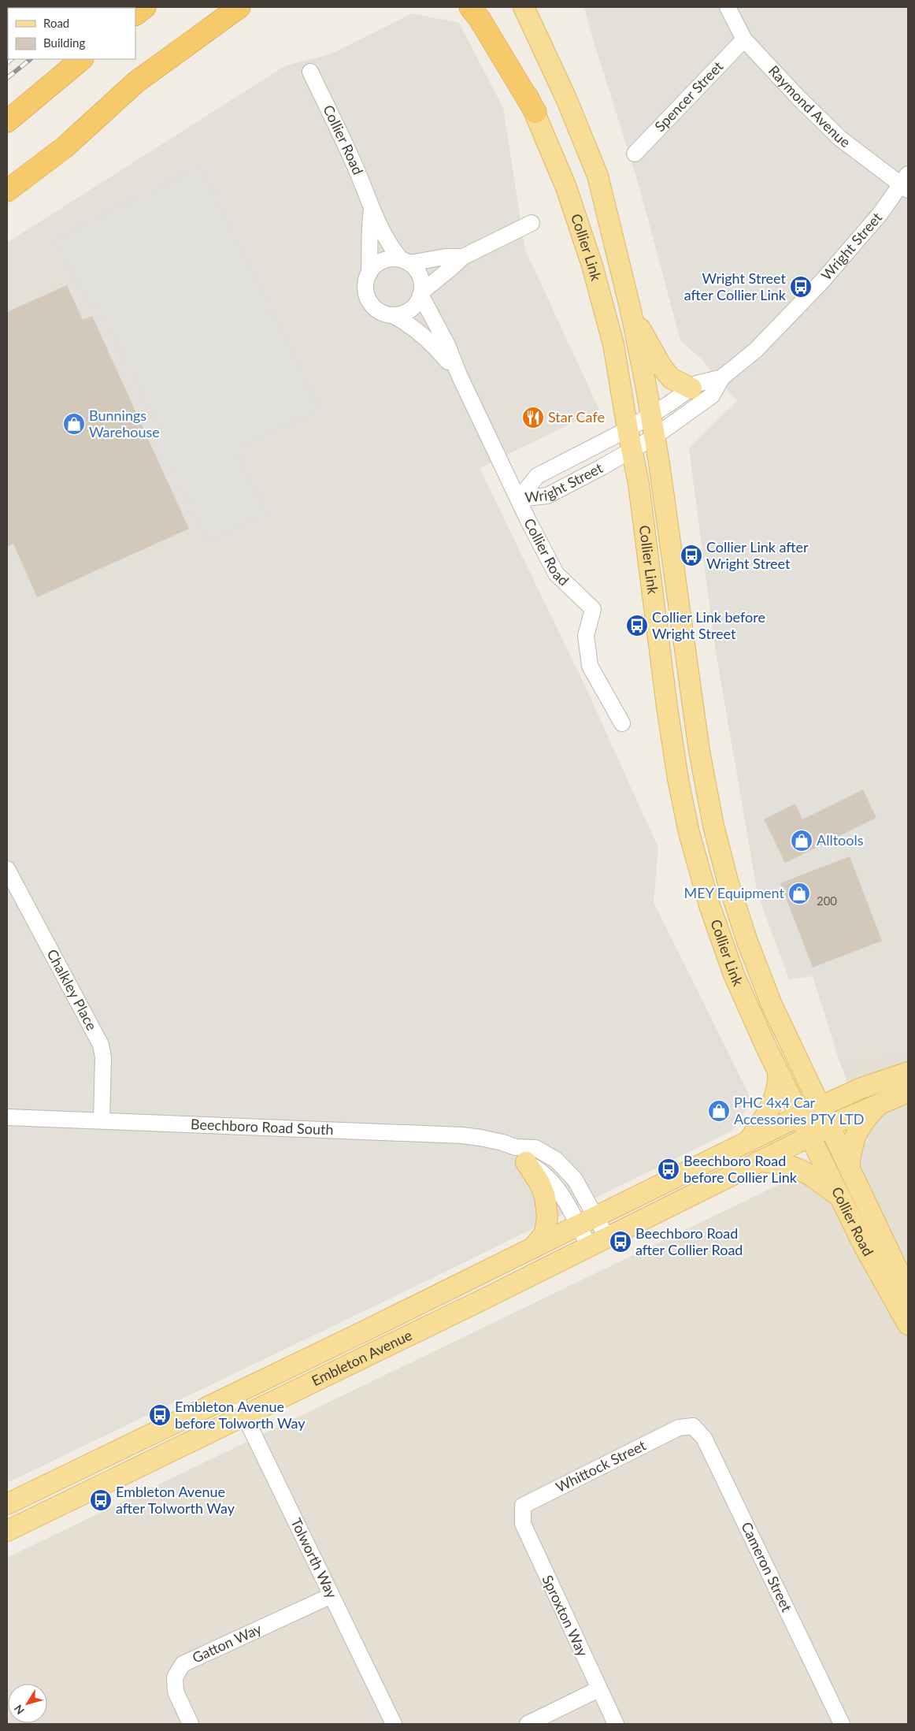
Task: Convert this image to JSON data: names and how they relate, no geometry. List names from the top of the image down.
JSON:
{
  "streets": {
    "main road": ["Collier Road", "Collier Link", "Embleton Avenue"],
    "street": [
      "Spencer Street",
      "Raymond Avenue",
      "Wright Street",
      "Chalkley Place",
      "Beechboro Road South",
      "Whittock Street",
      "Tolworth Way",
      "Cameron Street",
      "Sproxton Way",
      "Gatton Way"
    ]
  },
  "crossings": [
    ["Spencer Street", "Raymond Avenue"],
    ["Raymond Avenue", "Wright Street"],
    ["Collier Road", "Wright Street"],
    ["Collier Road", "Collier Link"],
    ["Wright Street", "Collier Link"],
    ["Chalkley Place", "Beechboro Road South"],
    ["Beechboro Road South", "Embleton Avenue"],
    ["Embleton Avenue", "Tolworth Way"],
    ["Whittock Street", "Cameron Street"],
    ["Whittock Street", "Sproxton Way"],
    ["Tolworth Way", "Gatton Way"]
  ],
  "places": {
    "bus stop": [
      "Wright Street after Collier Link",
      "Collier Link after Wright Street",
      "Collier Link before Wright Street",
      "Beechboro Road before Collier Link",
      "Beechboro Road after Collier Road",
      "Embleton Avenue before Tolworth Way",
      "Embleton Avenue after Tolworth Way"
    ],
    "restaurant": ["Star Cafe"],
    "shop": [
      "Bunnings Warehouse",
      "Alltools",
      "MEY Equipment",
      "PHC 4x4 Car Accessories PTY LTD"
    ]
  },
  "house_numbers": ["200"],
  "legend": ["Road", "Building"],
  "north": "bottom left"
}
